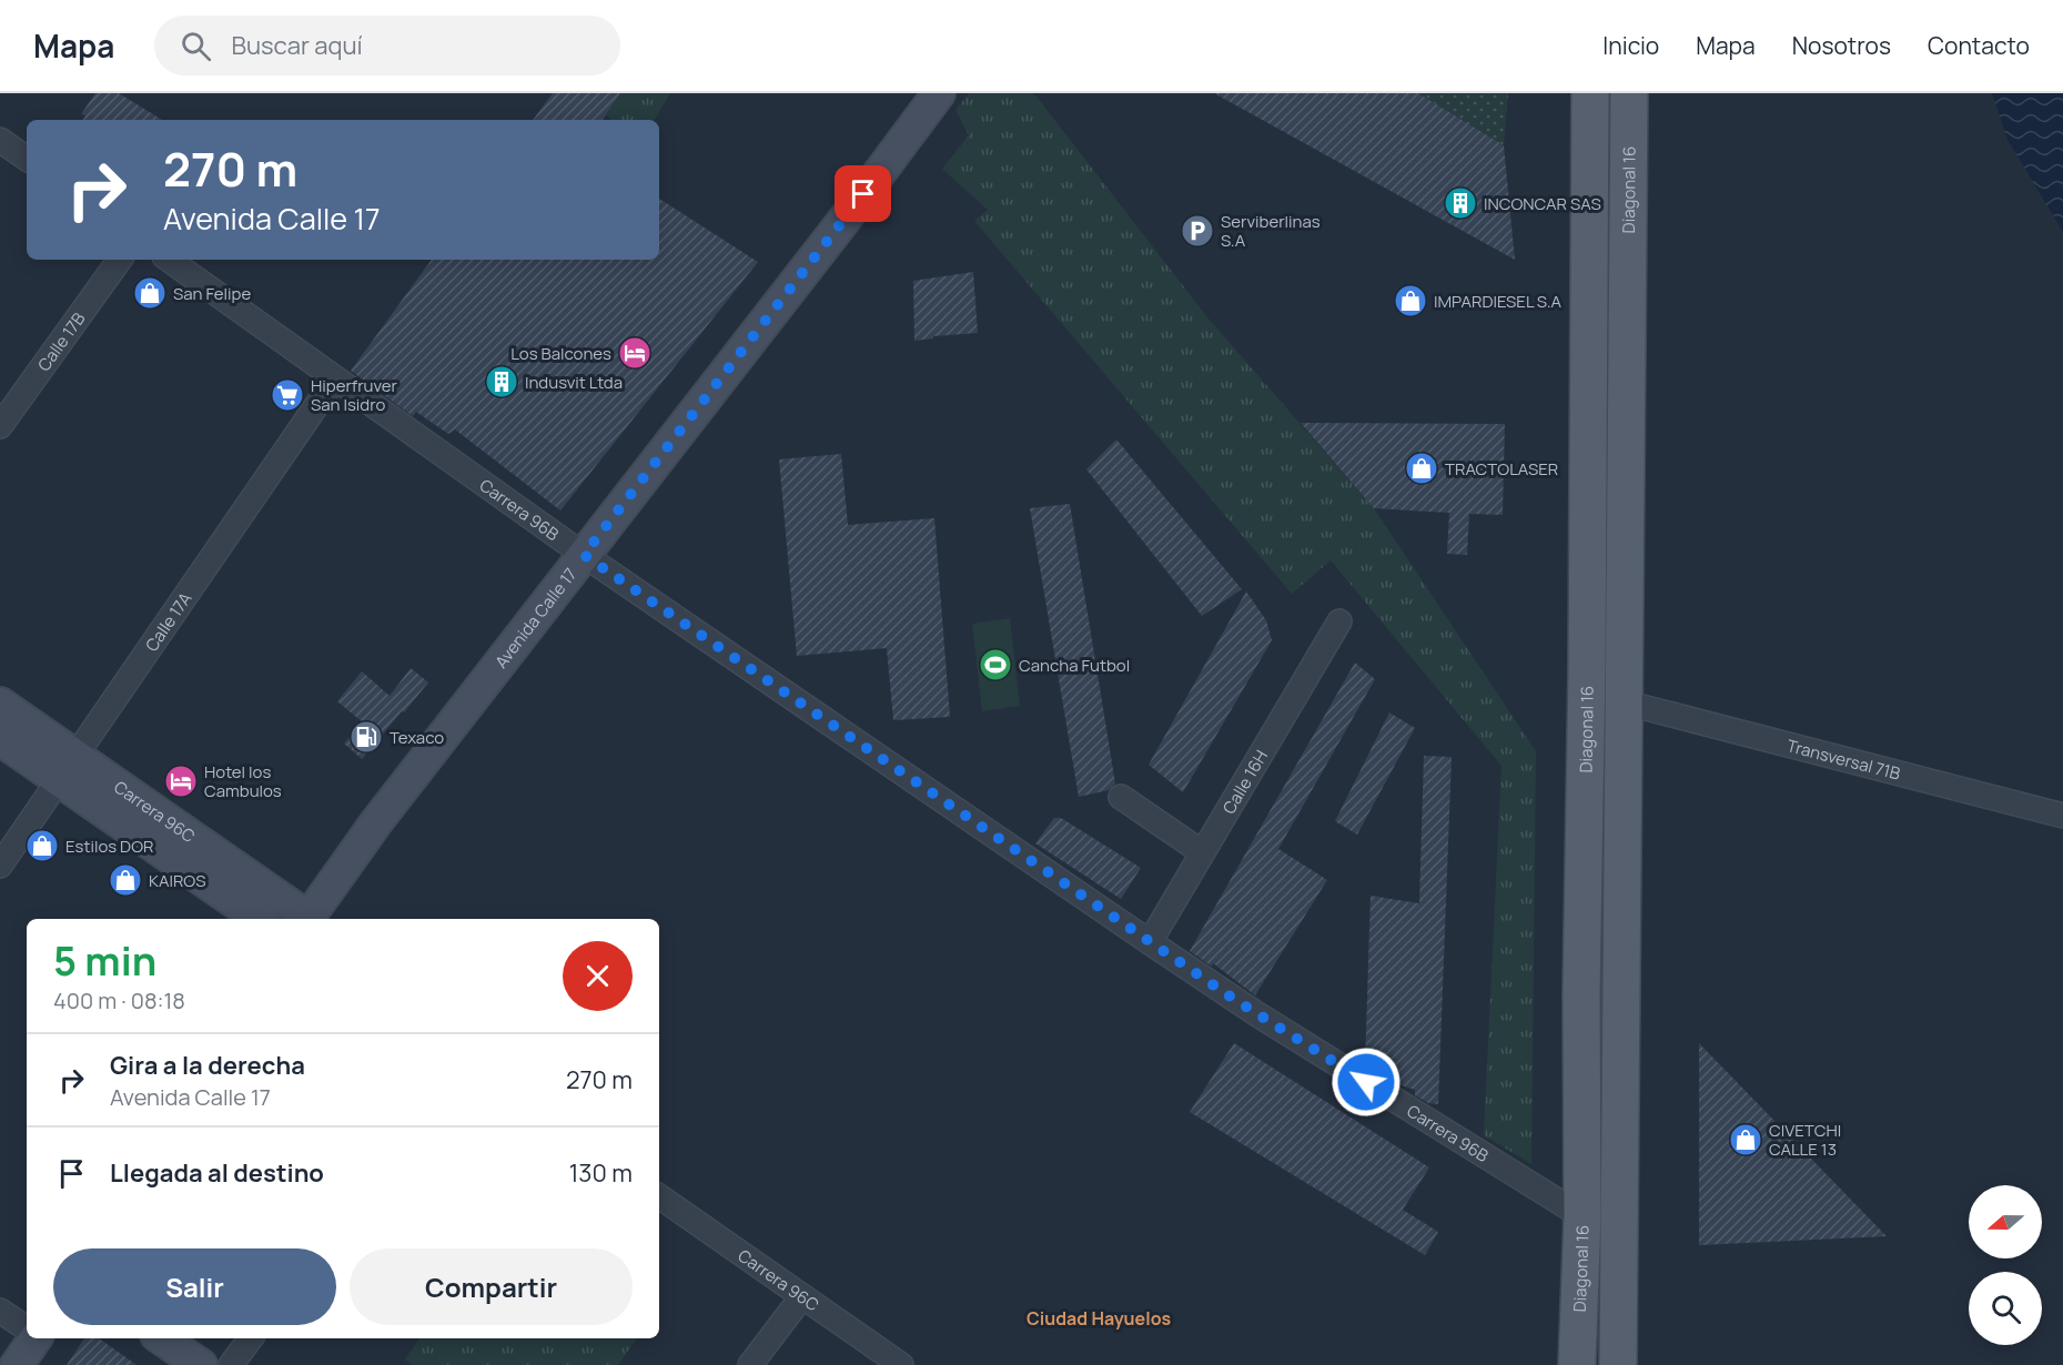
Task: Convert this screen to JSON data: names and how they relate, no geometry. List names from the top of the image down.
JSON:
{
  "streets": {
    "main road": ["Diagonal 16", "Avenida Calle 17", "Carrera 96C"],
    "street": [
      "Calle 17B",
      "Carrera 96B",
      "Calle 17A",
      "Transversal 71B",
      "Calle 16H"
    ]
  },
  "crossings": [
    ["Diagonal 16", "Carrera 96B"],
    ["Diagonal 16", "Transversal 71B"],
    ["Carrera 96B", "Avenida Calle 17"],
    ["Carrera 96B", "Calle 17A"],
    ["Carrera 96B", "Calle 16H"],
    ["Calle 17A", "Carrera 96C"]
  ],
  "districts": ["Ciudad Hayuelos"],
  "places": {
    "building": ["INCONCAR SAS", "Indusvit Ltda"],
    "parking": ["Serviberlinas S.A"],
    "shop": [
      "San Felipe",
      "IMPARDIESEL S.A",
      "TRACTOLASER",
      "Estilos DOR",
      "KAIROS",
      "CIVETCHI CALLE 13"
    ],
    "hotel": ["Los Balcones", "Hotel los Cambulos"],
    "supermarket": ["Hiperfruver San Isidro"],
    "sports": ["Cancha Futbol"],
    "fuel station": ["Texaco"]
  },
  "north": "left",
  "page": {
    "header": "Mapa",
    "search": "Buscar aquí",
    "nav": [
      "Inicio",
      "Mapa",
      "Nosotros",
      "Contacto"
    ],
    "turn": ["270 m", "Avenida Calle 17"],
    "heading": ["5 min", "400 m · 08:18"],
    "list": [
      {
        "name": "Gira a la derecha",
        "note": "Avenida Calle 17",
        "value": "270 m"
      },
      {
        "name": "Llegada al destino",
        "value": "130 m"
      }
    ],
    "buttons": ["Salir", "Compartir"]
  }
}
